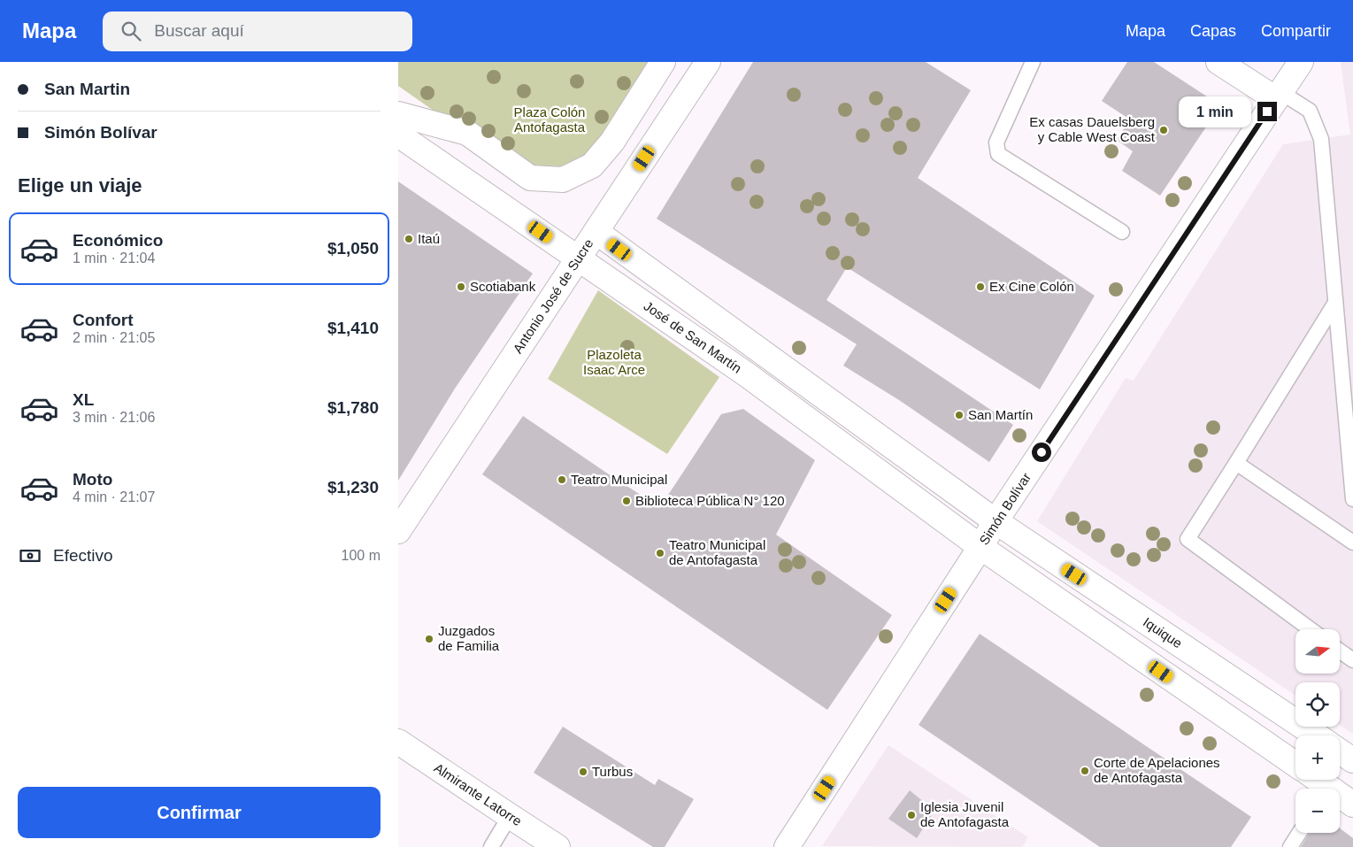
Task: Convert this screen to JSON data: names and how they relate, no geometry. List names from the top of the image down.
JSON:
{
  "streets": {
    "street": [
      "Antonio José de Sucre",
      "José de San Martín",
      "Simón Bolívar",
      "Iquique",
      "Almirante Latorre"
    ]
  },
  "crossings": [
    ["Antonio José de Sucre", "José de San Martín"],
    ["José de San Martín", "Simón Bolívar"],
    ["José de San Martín", "Iquique"],
    ["Simón Bolívar", "Iquique"]
  ],
  "parks": ["Plaza Colón Antofagasta", "Plazoleta Isaac Arce"],
  "places": [
    "Ex casas Dauelsberg y Cable West Coast",
    "Itaú",
    "Scotiabank",
    "Ex Cine Colón",
    "San Martín",
    "Teatro Municipal",
    "Biblioteca Pública N° 120",
    "Teatro Municipal de Antofagasta",
    "Juzgados de Familia",
    "Corte de Apelaciones de Antofagasta",
    "Turbus",
    "Iglesia Juvenil de Antofagasta"
  ],
  "north": "right",
  "page": {
    "header": "Mapa",
    "search": "Buscar aquí",
    "nav": ["Mapa", "Capas", "Compartir"],
    "banner": ["San Martin", "Simón Bolívar"],
    "bubble": "1 min",
    "heading": "Elige un viaje",
    "list": [
      {
        "name": "Económico",
        "note": "1 min · 21:04",
        "value": "$1,050"
      },
      {
        "name": "Confort",
        "note": "2 min · 21:05",
        "value": "$1,410"
      },
      {
        "name": "XL",
        "note": "3 min · 21:06",
        "value": "$1,780"
      },
      {
        "name": "Moto",
        "note": "4 min · 21:07",
        "value": "$1,230"
      }
    ],
    "pay": ["Efectivo", "100 m"],
    "map_buttons": ["+", "−"],
    "buttons": "Confirmar"
  }
}
